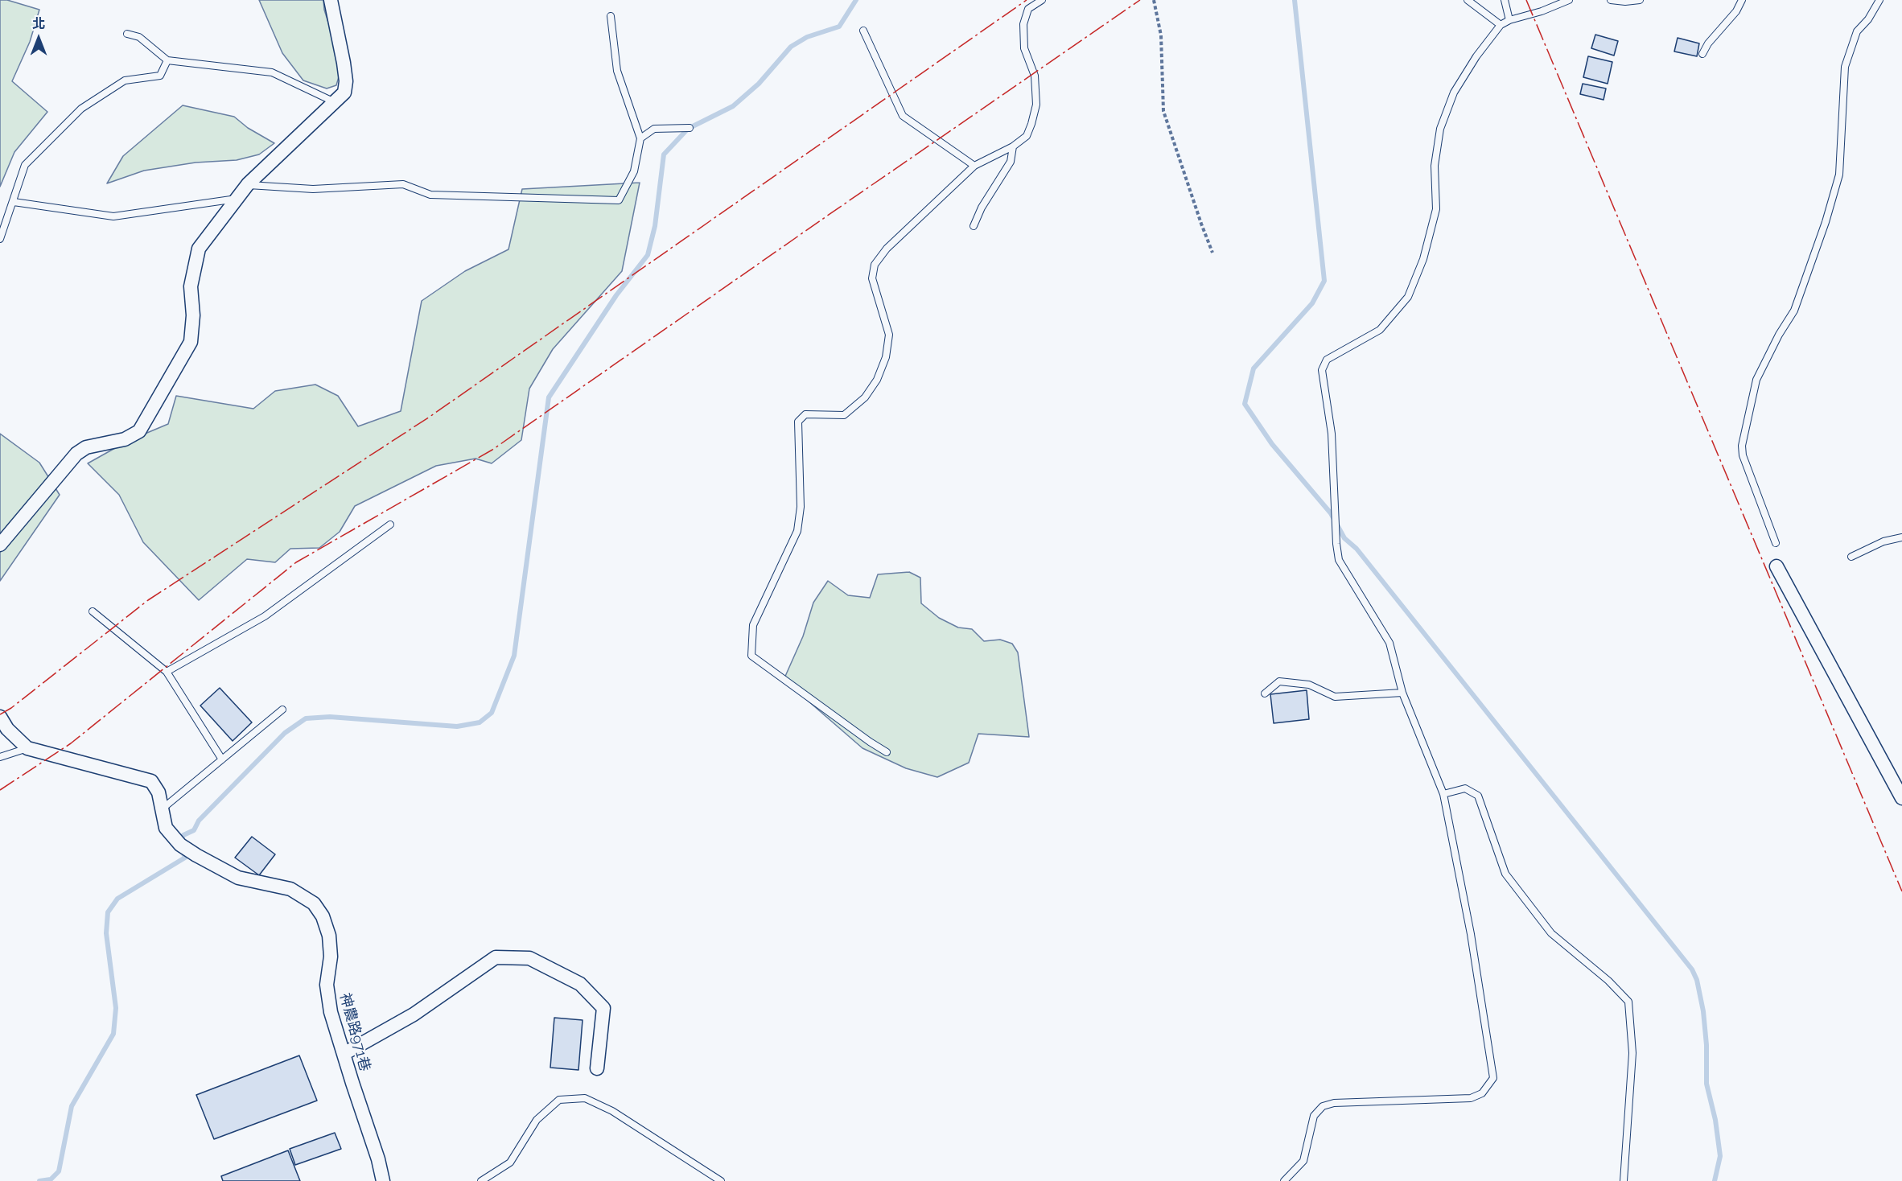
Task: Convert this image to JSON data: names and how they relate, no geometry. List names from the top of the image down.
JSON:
{
  "streets": {
    "street": ["神農路971巷"]
  },
  "north": "top"
}
